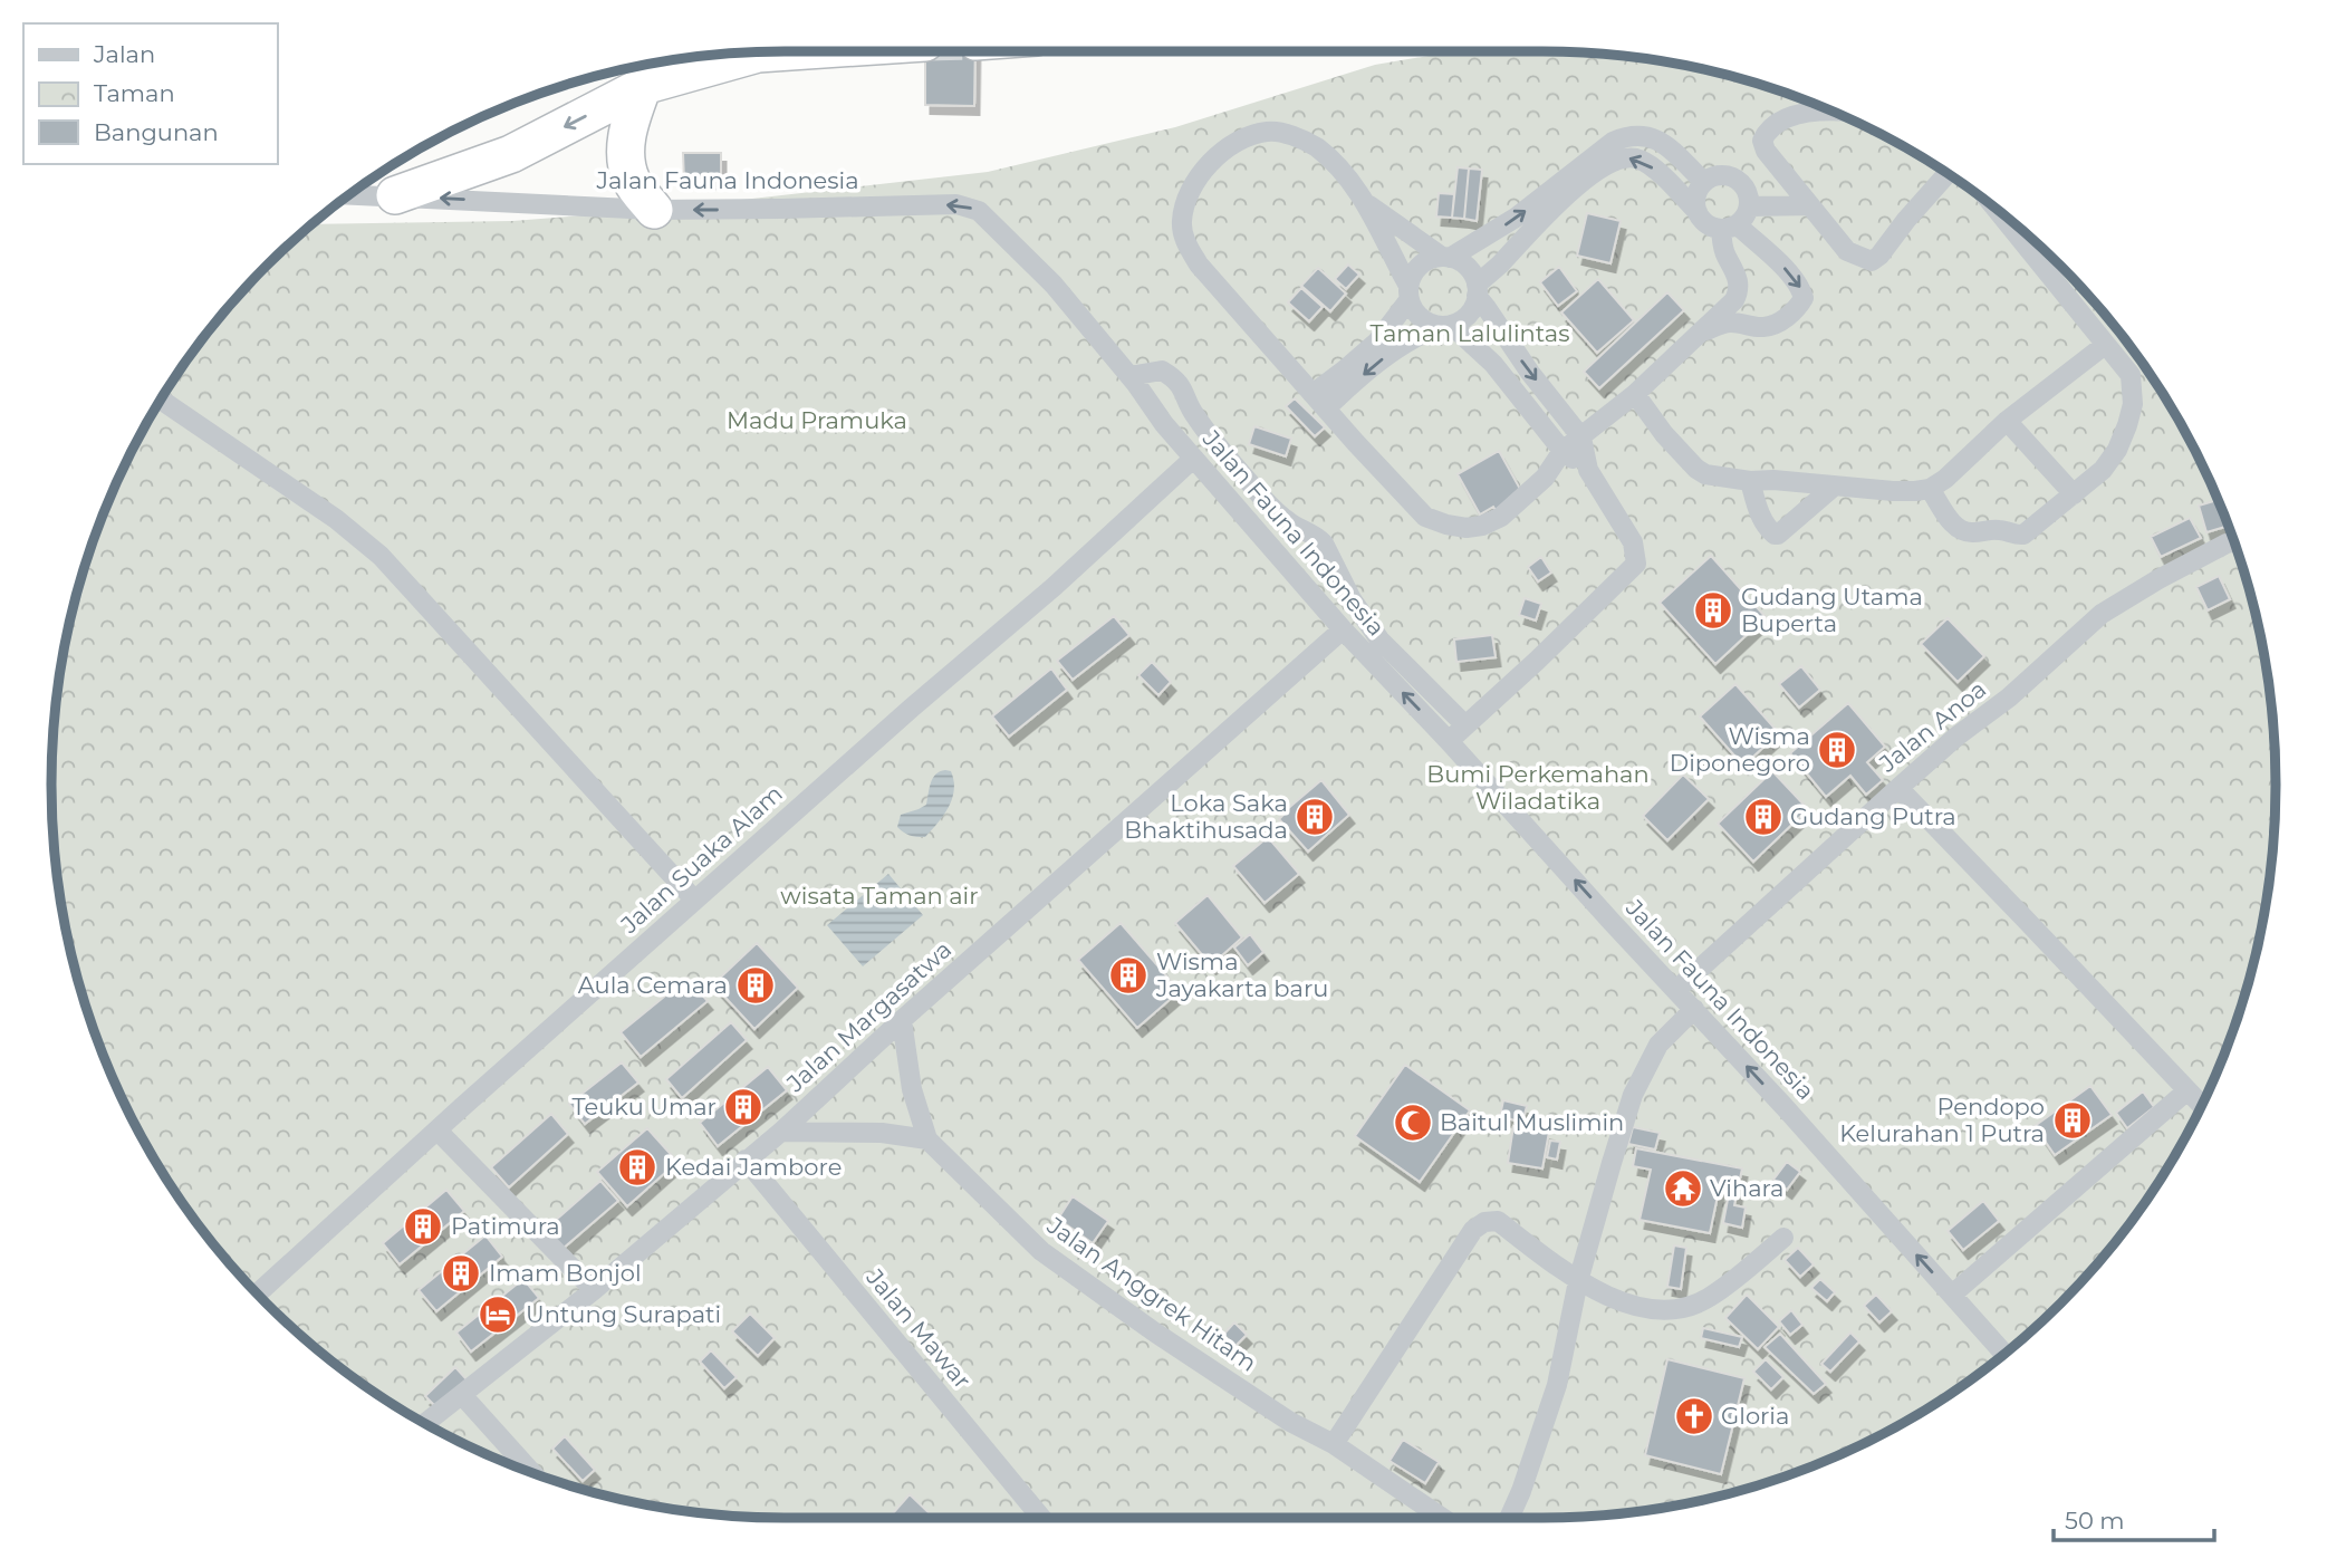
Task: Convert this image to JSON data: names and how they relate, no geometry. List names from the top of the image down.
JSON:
{
  "streets": {
    "street": [
      "Jalan Fauna Indonesia",
      "Jalan Anoa",
      "Jalan Suaka Alam",
      "Jalan Margasatwa",
      "Jalan Anggrek Hitam",
      "Jalan Mawar"
    ]
  },
  "crossings": [
    ["Jalan Fauna Indonesia", "Jalan Anoa"],
    ["Jalan Fauna Indonesia", "Jalan Suaka Alam"],
    ["Jalan Fauna Indonesia", "Jalan Margasatwa"],
    ["Jalan Margasatwa", "Jalan Anggrek Hitam"],
    ["Jalan Margasatwa", "Jalan Mawar"]
  ],
  "one_way": ["Jalan Fauna Indonesia"],
  "parks": [
    "Taman Lalulintas",
    "Madu Pramuka",
    "Bumi Perkemahan Wiladatika",
    "wisata Taman air"
  ],
  "places": {
    "building": [
      "Gudang Utama Buperta",
      "Wisma Diponegoro",
      "Loka Saka Bhaktihusada",
      "Gudang Putra",
      "Wisma Jayakarta baru",
      "Aula Cemara",
      "Teuku Umar",
      "Pendopo Kelurahan 1 Putra",
      "Kedai Jambore",
      "Patimura",
      "Imam Bonjol"
    ],
    "mosque": ["Baitul Muslimin"],
    "temple": ["Vihara"],
    "hotel": ["Untung Surapati"],
    "church": ["Gloria"]
  },
  "legend": ["Jalan", "Taman", "Bangunan"],
  "scale_bar": "50 m"
}
